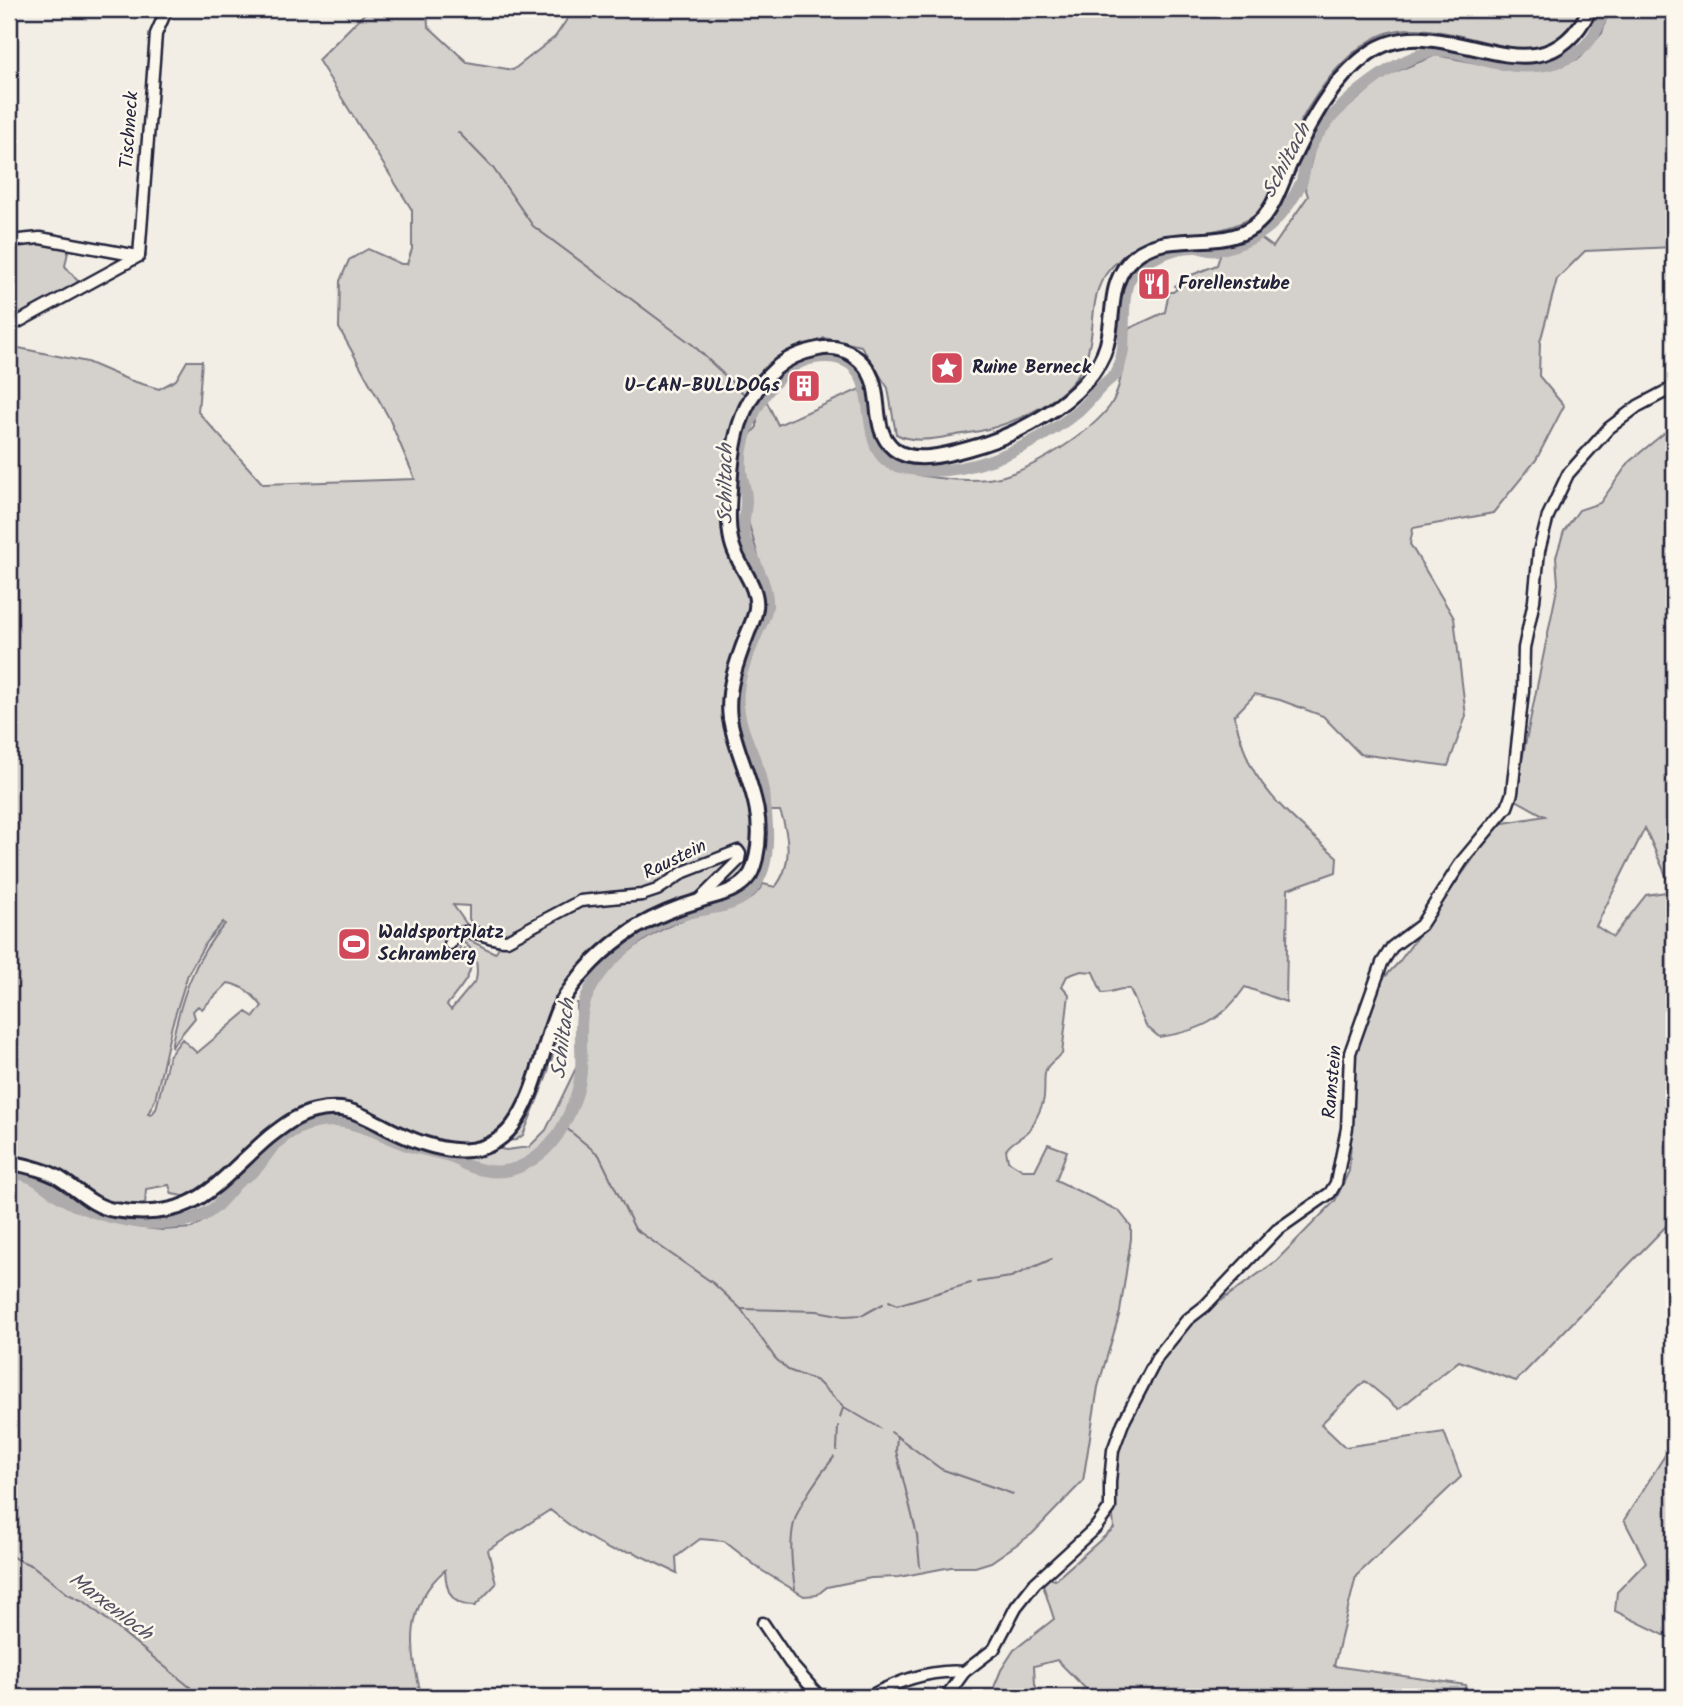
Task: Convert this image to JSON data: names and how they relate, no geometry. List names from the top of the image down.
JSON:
{
  "streets": {
    "street": ["Tischneck", "Raustein", "Ramstein"]
  },
  "water": ["Schiltach", "Marxenloch"],
  "places": {
    "restaurant": ["Forellenstube"],
    "place": ["Ruine Berneck"],
    "building": ["U-CAN-BULLDOGs"],
    "sports": ["Waldsportplatz Schramberg"]
  }
}
